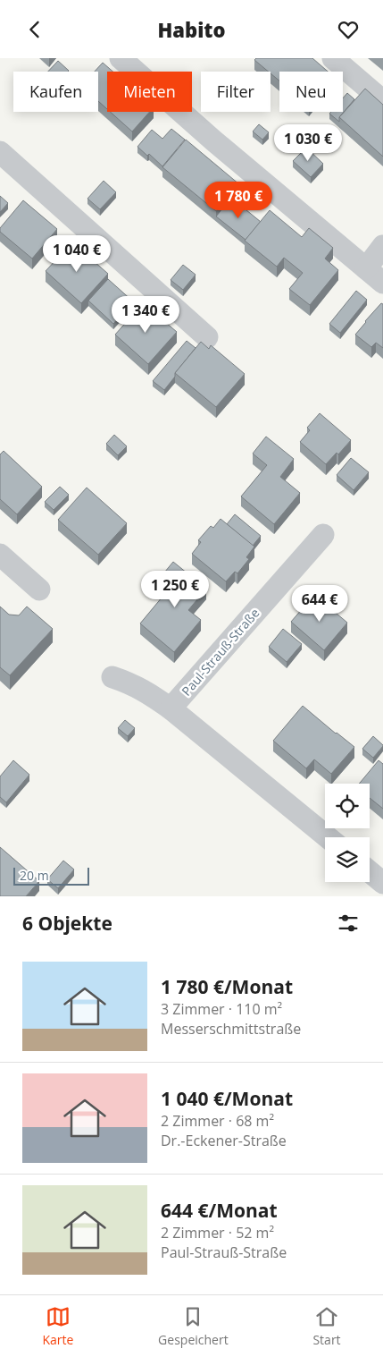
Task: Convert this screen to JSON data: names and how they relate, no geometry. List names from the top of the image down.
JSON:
{
  "streets": {
    "street": ["Paul-Strauß-Straße"]
  },
  "scale_bar": "20 m",
  "page": {
    "header": "Habito",
    "chip": [
      "Kaufen",
      "Mieten",
      "Filter",
      "Neu"
    ],
    "price": [
      "1 030 €",
      "1 780 €",
      "1 040 €",
      "1 340 €",
      "1 250 €",
      "644 €"
    ],
    "scale": "20 m",
    "heading": "6 Objekte",
    "list": [
      {
        "name": "1 780 €/Monat",
        "note": "3 Zimmer · 110 m² · Messerschmittstraße"
      },
      {
        "name": "1 040 €/Monat",
        "note": "2 Zimmer · 68 m² · Dr.-Eckener-Straße"
      },
      {
        "name": "644 €/Monat",
        "note": "2 Zimmer · 52 m² · Paul-Strauß-Straße"
      }
    ],
    "tabs": ["Karte", "Gespeichert", "Start"]
  }
}
